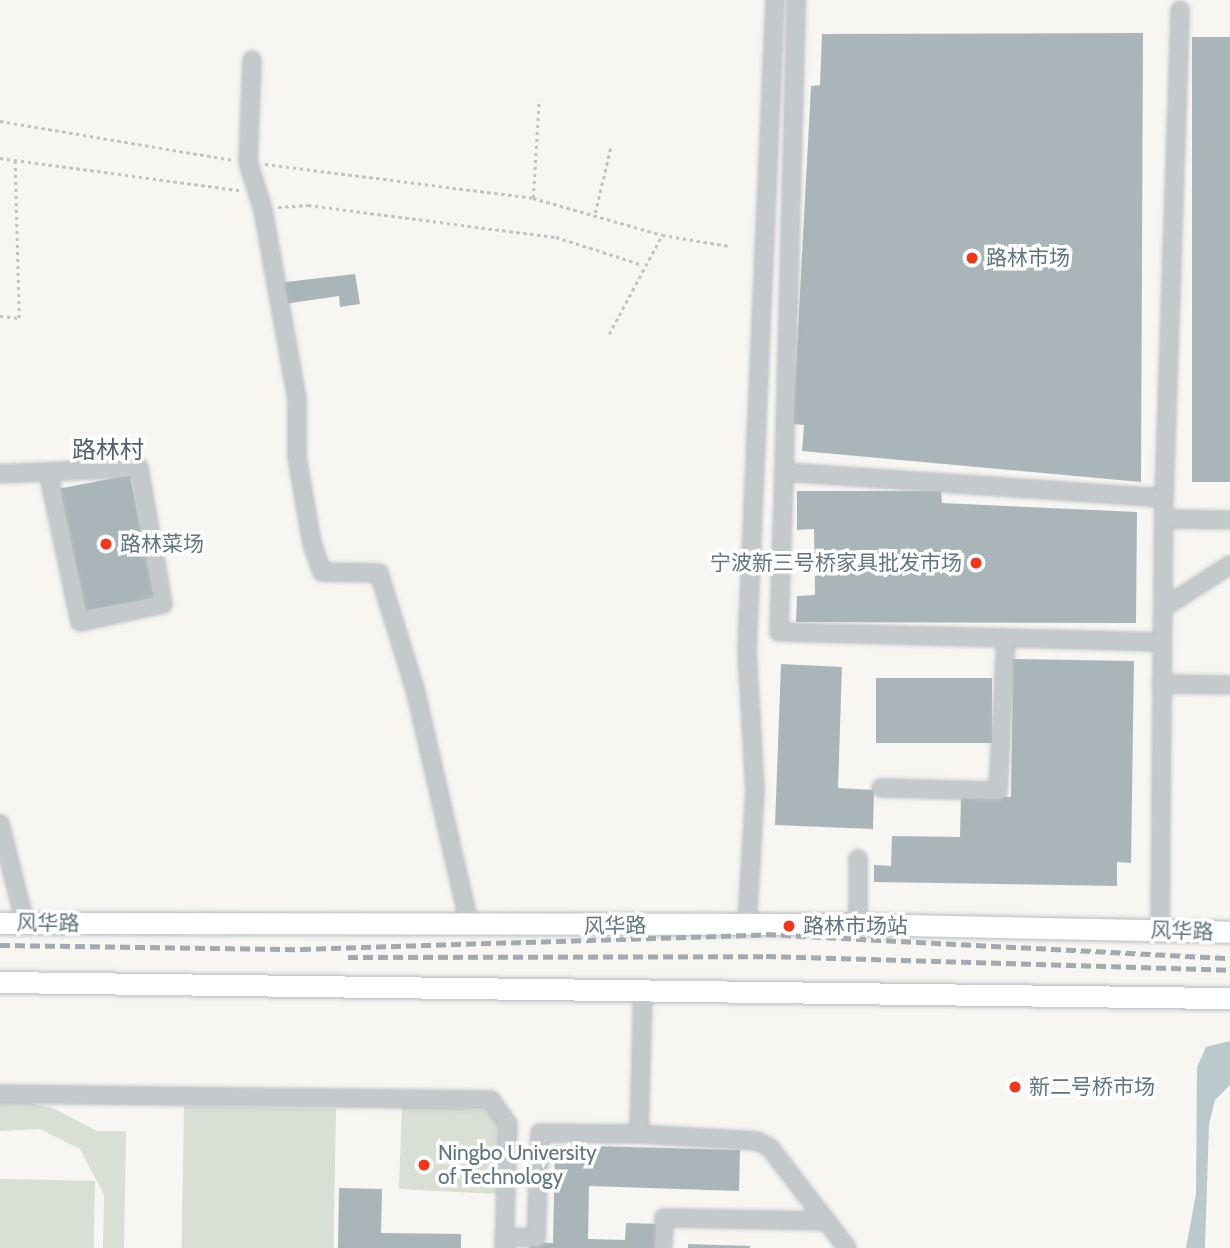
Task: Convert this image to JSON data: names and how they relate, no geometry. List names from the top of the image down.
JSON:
{
  "streets": {
    "main road": ["风华路"]
  },
  "districts": ["路林村"],
  "places": [
    "路林市场",
    "路林菜场",
    "宁波新三号桥家具批发市场",
    "路林市场站",
    "新二号桥市场",
    "Ningbo University of Technology"
  ]
}
